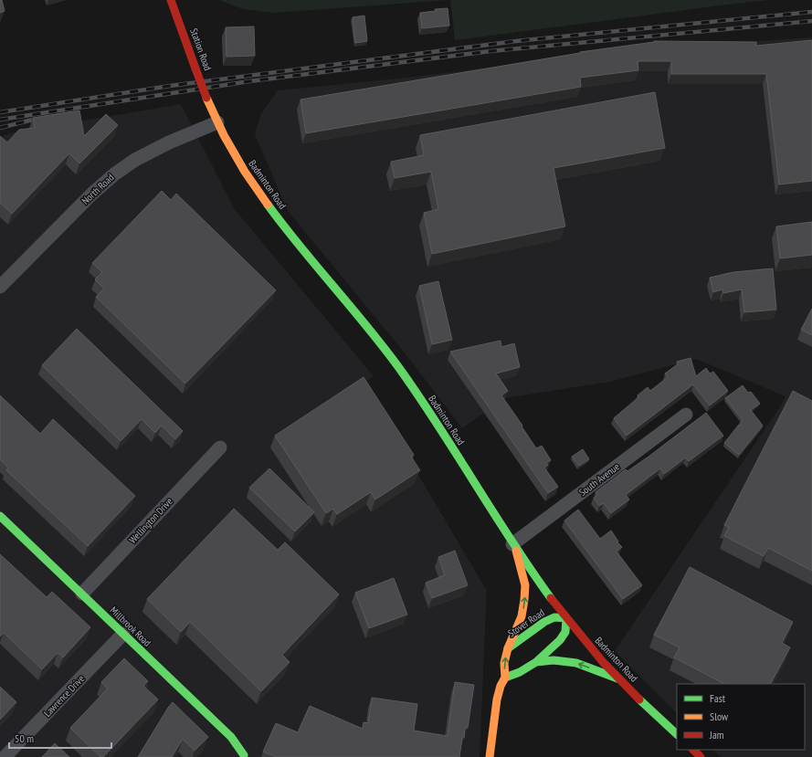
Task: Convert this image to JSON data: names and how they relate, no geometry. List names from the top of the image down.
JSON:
{
  "streets": {
    "main road": [
      "Station Road",
      "Badminton Road",
      "Stover Road",
      "Millbrook Road"
    ],
    "street": [
      "North Road",
      "South Avenue",
      "Wellington Drive",
      "Lawrence Drive"
    ]
  },
  "crossings": [
    ["Station Road", "Badminton Road"],
    ["Badminton Road", "North Road"],
    ["Badminton Road", "South Avenue"],
    ["Badminton Road", "Stover Road"],
    ["South Avenue", "Stover Road"],
    ["Wellington Drive", "Millbrook Road"],
    ["Millbrook Road", "Lawrence Drive"]
  ],
  "one_way": ["Stover Road"],
  "legend": ["Fast", "Slow", "Jam"],
  "scale_bar": "50 m"
}
